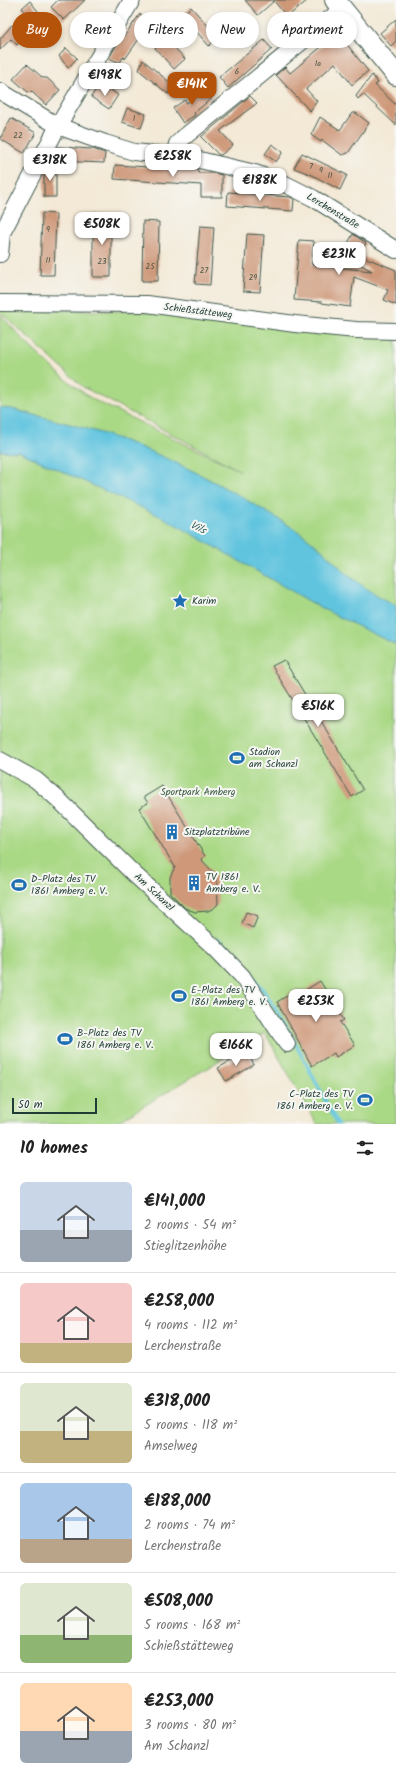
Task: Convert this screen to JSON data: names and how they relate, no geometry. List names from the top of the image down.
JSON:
{
  "streets": {
    "street": ["Lerchenstraße", "Schießstätteweg", "Am Schanzl"]
  },
  "water": ["Vils"],
  "parks": ["Sportpark Amberg"],
  "places": {
    "place": ["Karim"],
    "sports": [
      "Stadion am Schanzl",
      "D-Platz des TV 1861 Amberg e. V.",
      "E-Platz des TV 1861 Amberg e. V.",
      "B-Platz des TV 1861 Amberg e. V.",
      "C-Platz des TV 1861 Amberg e. V."
    ],
    "building": ["Sitzplatztribüne", "TV 1861 Amberg e. V."]
  },
  "house_numbers": [
    "1a",
    "6",
    "1",
    "22",
    "7",
    "9",
    "11",
    "9",
    "11",
    "23",
    "25",
    "27",
    "29"
  ],
  "scale_bar": "50 m",
  "page": {
    "chip": [
      "Buy",
      "Rent",
      "Filters",
      "New",
      "Apartment"
    ],
    "price": [
      "€198K",
      "€141K",
      "€258K",
      "€318K",
      "€188K",
      "€508K",
      "€231K",
      "€516K",
      "€253K",
      "€166K"
    ],
    "scale": "50 m",
    "heading": "10 homes",
    "list": [
      {
        "name": "€141,000",
        "note": "2 rooms · 54 m² · Stieglitzenhöhe"
      },
      {
        "name": "€258,000",
        "note": "4 rooms · 112 m² · Lerchenstraße"
      },
      {
        "name": "€318,000",
        "note": "5 rooms · 118 m² · Amselweg"
      },
      {
        "name": "€188,000",
        "note": "2 rooms · 74 m² · Lerchenstraße"
      },
      {
        "name": "€508,000",
        "note": "5 rooms · 168 m² · Schießstätteweg"
      },
      {
        "name": "€253,000",
        "note": "3 rooms · 80 m² · Am Schanzl"
      }
    ]
  }
}
